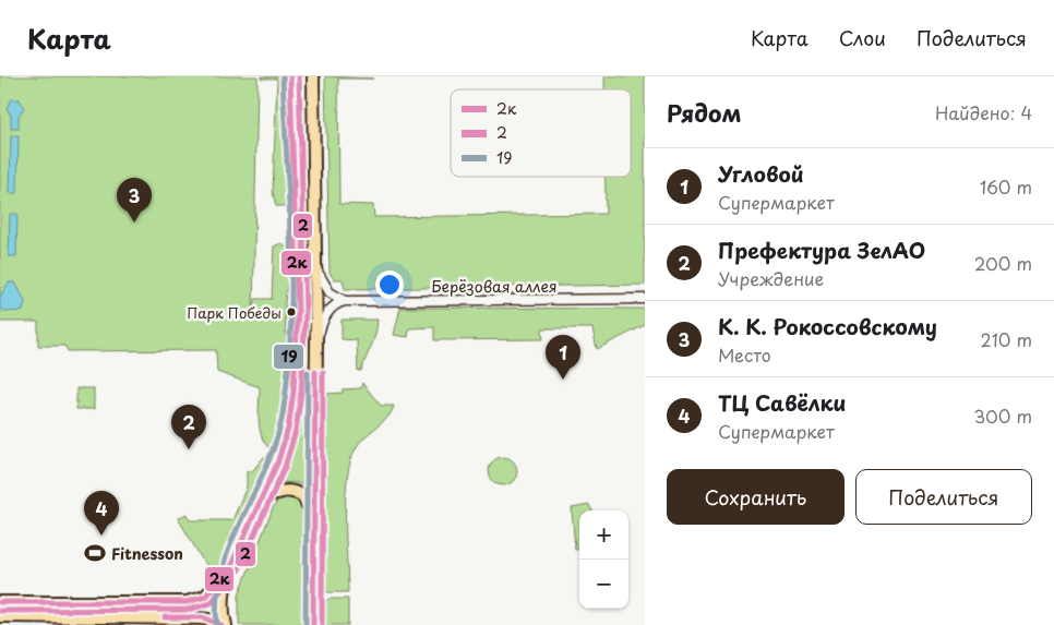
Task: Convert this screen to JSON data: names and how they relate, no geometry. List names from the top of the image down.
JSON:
{
  "streets": {
    "street": ["Берёзовая аллея"]
  },
  "places": {
    "other": ["Парк Победы"],
    "sports": ["Fitnesson"]
  },
  "lines": ["transit line 2к", "transit line 2", "transit line 19"],
  "legend": ["2к", "2", "19"],
  "page": {
    "header": "Карта",
    "nav": ["Карта", "Слои", "Поделиться"],
    "heading": ["Рядом", "Найдено: 4"],
    "list": [
      {
        "mark": "1",
        "name": "Угловой",
        "note": "Супермаркет",
        "value": "160 m"
      },
      {
        "mark": "2",
        "name": "Префектура ЗелАО",
        "note": "Учреждение",
        "value": "200 m"
      },
      {
        "mark": "3",
        "name": "К. К. Рокоссовскому",
        "note": "Место",
        "value": "210 m"
      },
      {
        "mark": "4",
        "name": "ТЦ Савёлки",
        "note": "Супермаркет",
        "value": "300 m"
      }
    ],
    "pins": [
      "3",
      "1",
      "2",
      "4"
    ],
    "buttons": ["Сохранить", "Поделиться"],
    "map_buttons": ["+", "−"]
  }
}
